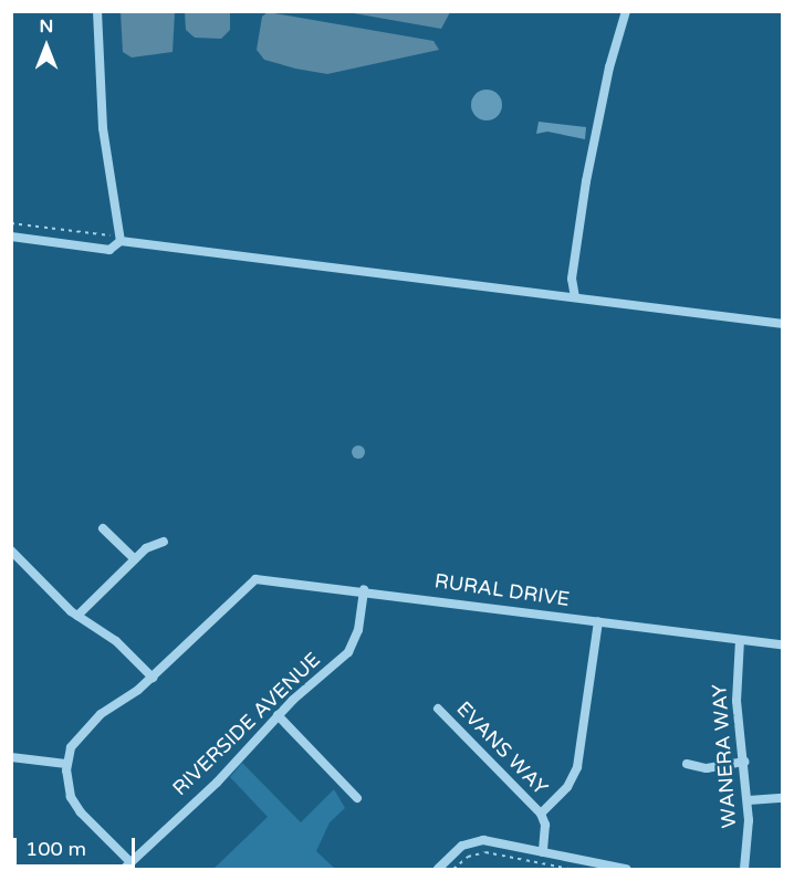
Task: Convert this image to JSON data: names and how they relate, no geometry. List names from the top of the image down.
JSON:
{
  "streets": {
    "street": [
      "RURAL DRIVE",
      "RIVERSIDE AVENUE",
      "EVANS WAY",
      "WANERA WAY"
    ]
  },
  "crossings": [
    ["RURAL DRIVE", "RIVERSIDE AVENUE"],
    ["RURAL DRIVE", "WANERA WAY"]
  ],
  "scale_bar": "100 m",
  "north": "top"
}
